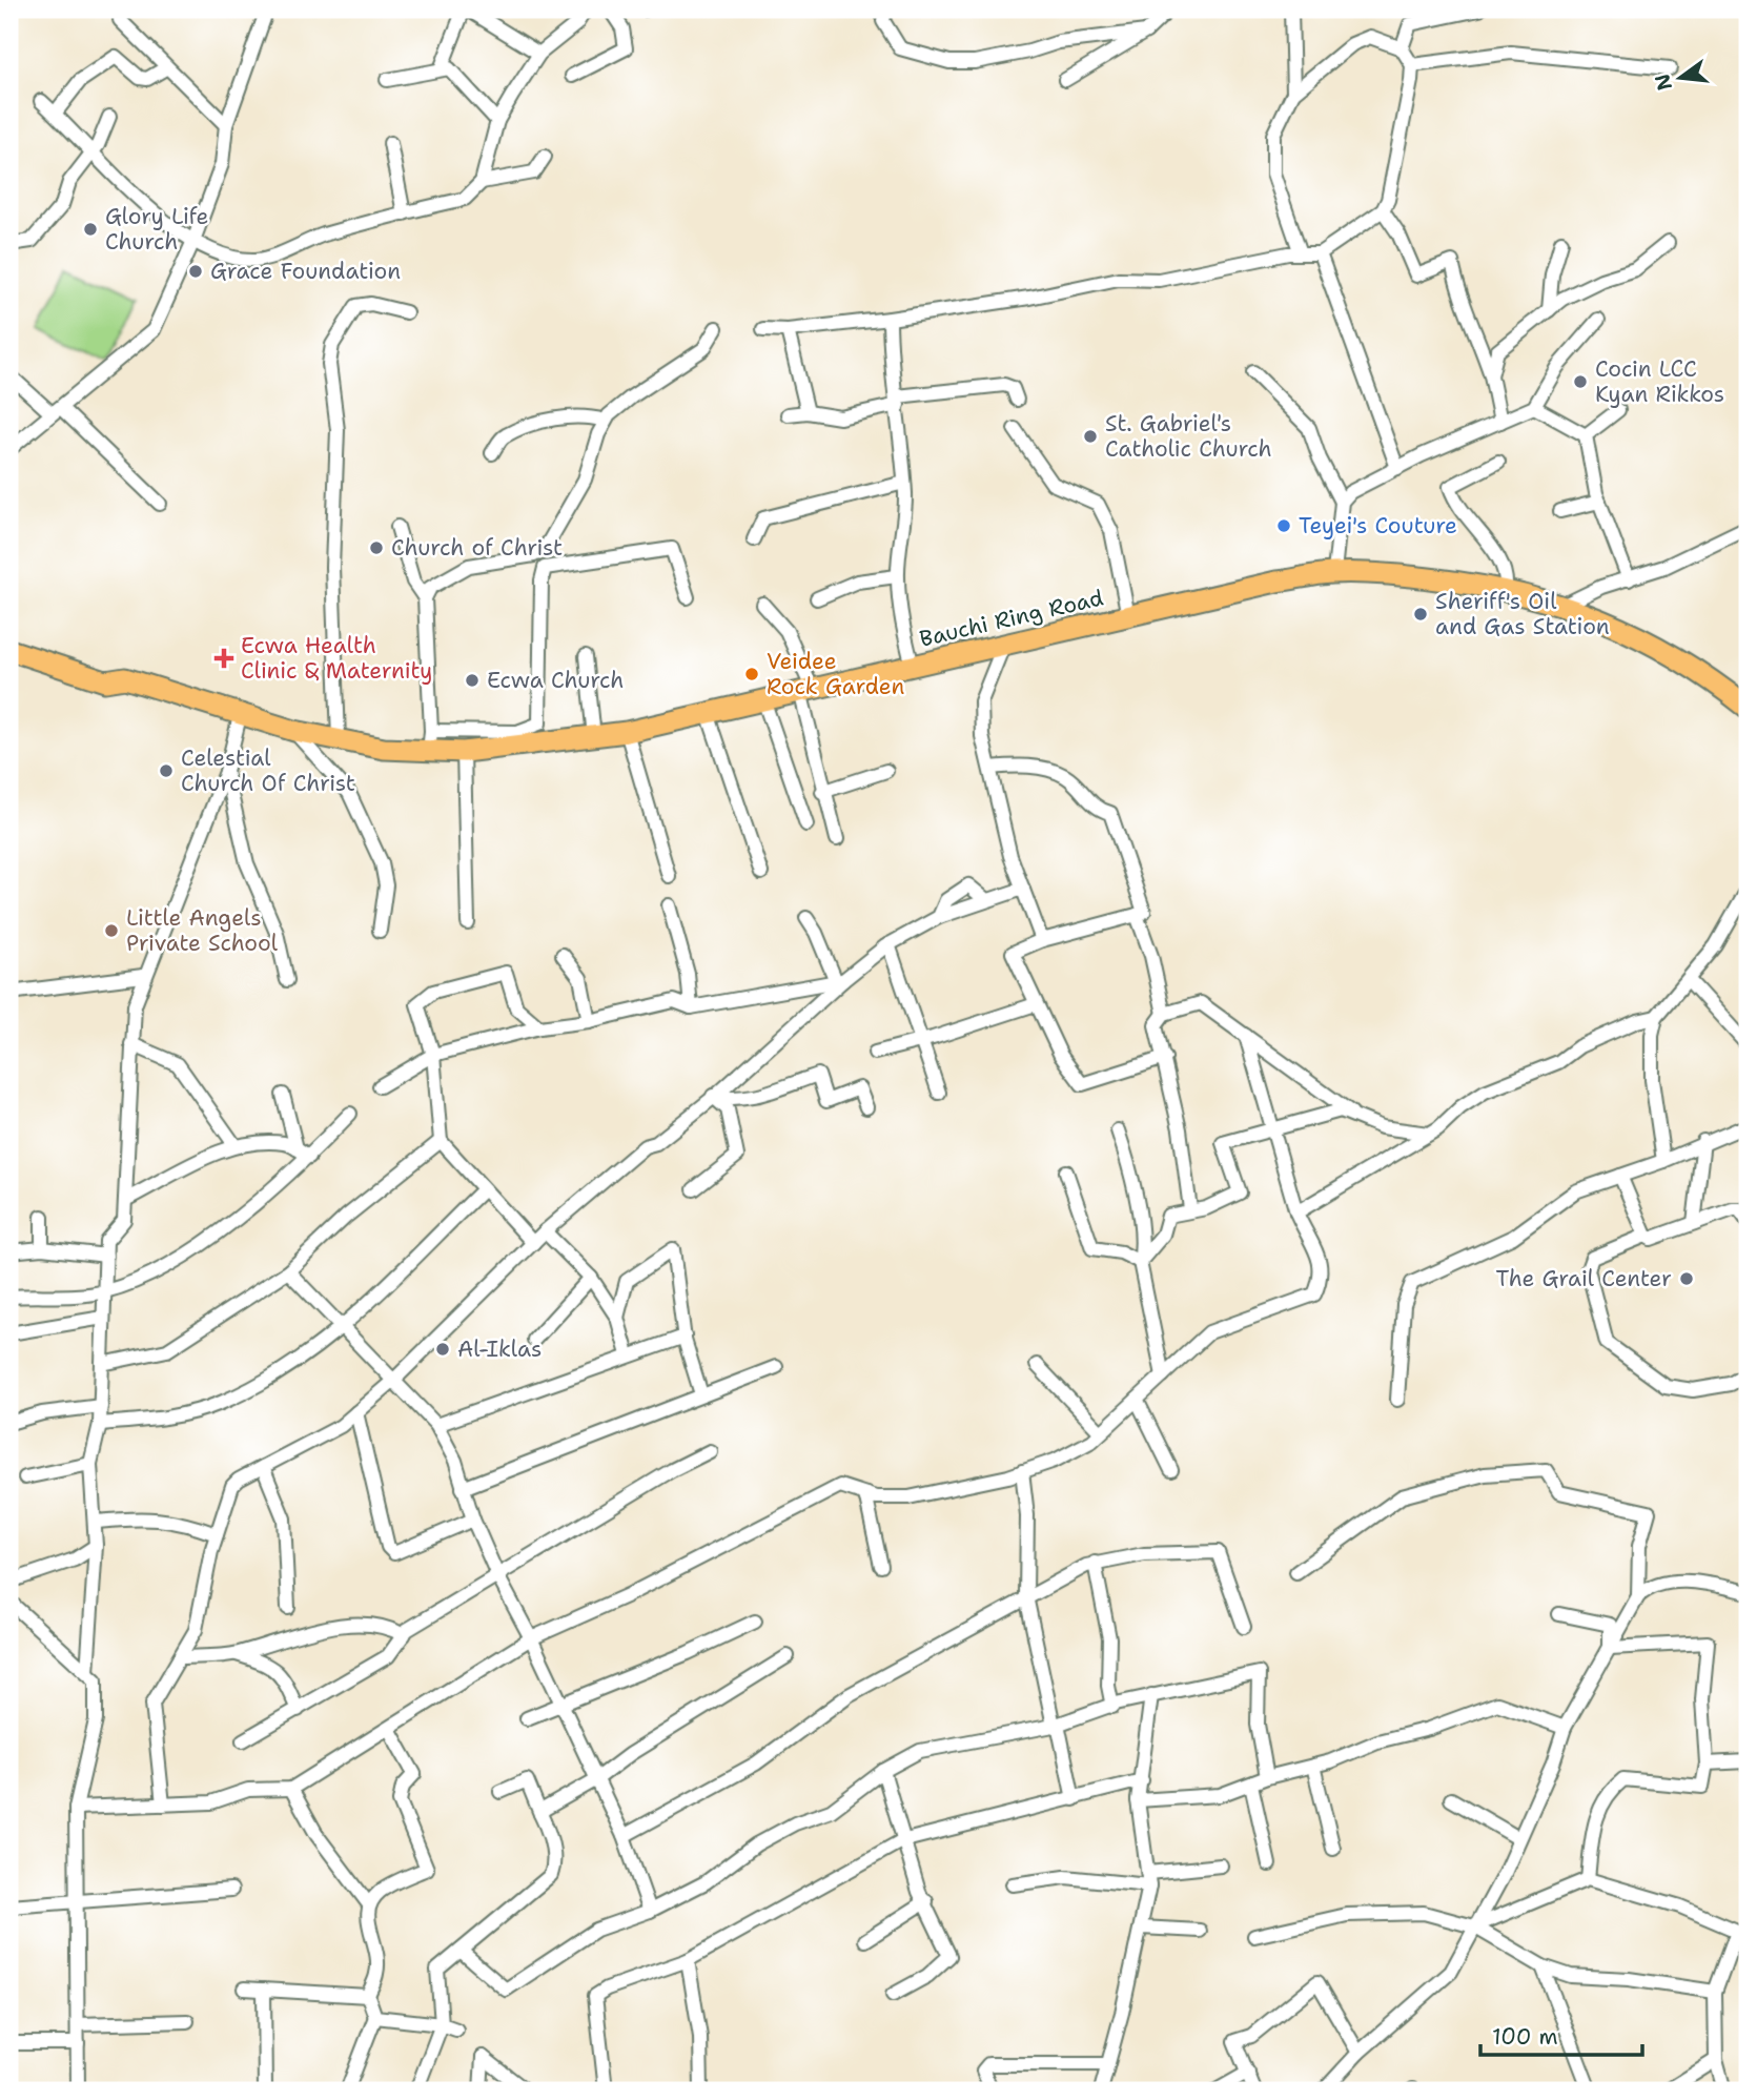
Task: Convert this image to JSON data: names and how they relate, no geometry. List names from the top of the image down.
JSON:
{
  "streets": {
    "main road": ["Bauchi Ring Road"]
  },
  "places": {
    "other": [
      "Glory Life Church",
      "Grace Foundation",
      "Cocin LCC Kyan Rikkos",
      "St. Gabriel's Catholic Church",
      "Teyei's Couture",
      "Church of Christ",
      "Sheriff's Oil and Gas Station",
      "Veidee Rock Garden",
      "Ecwa Church",
      "Celestial Church Of Christ",
      "Little Angels Private School",
      "The Grail Center",
      "Al-Iklas"
    ],
    "health": ["Ecwa Health Clinic & Maternity"]
  },
  "scale_bar": "100 m",
  "north": "left"
}
